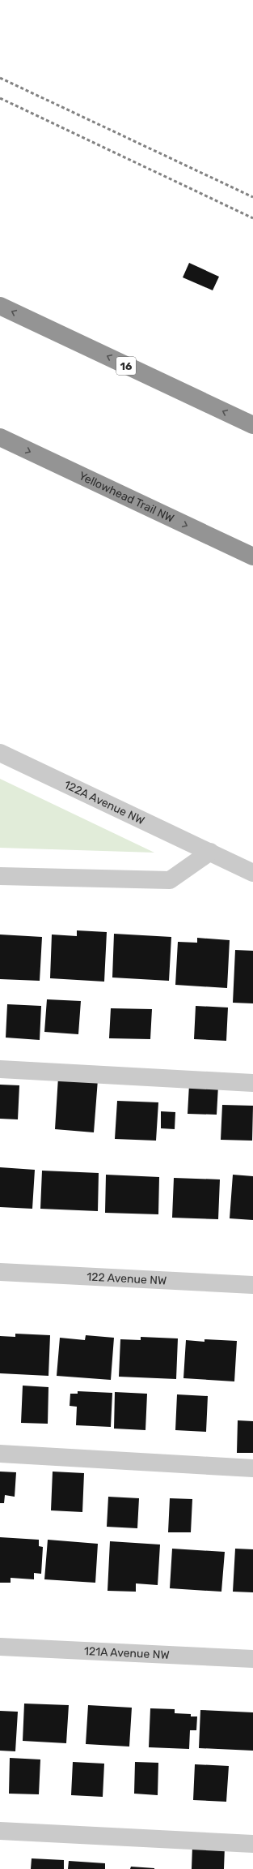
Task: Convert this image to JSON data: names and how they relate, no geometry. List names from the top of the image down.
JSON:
{
  "streets": {
    "highway": ["16", "Yellowhead Trail NW"],
    "street": ["122A Avenue NW", "122 Avenue NW", "121A Avenue NW"]
  }
}
